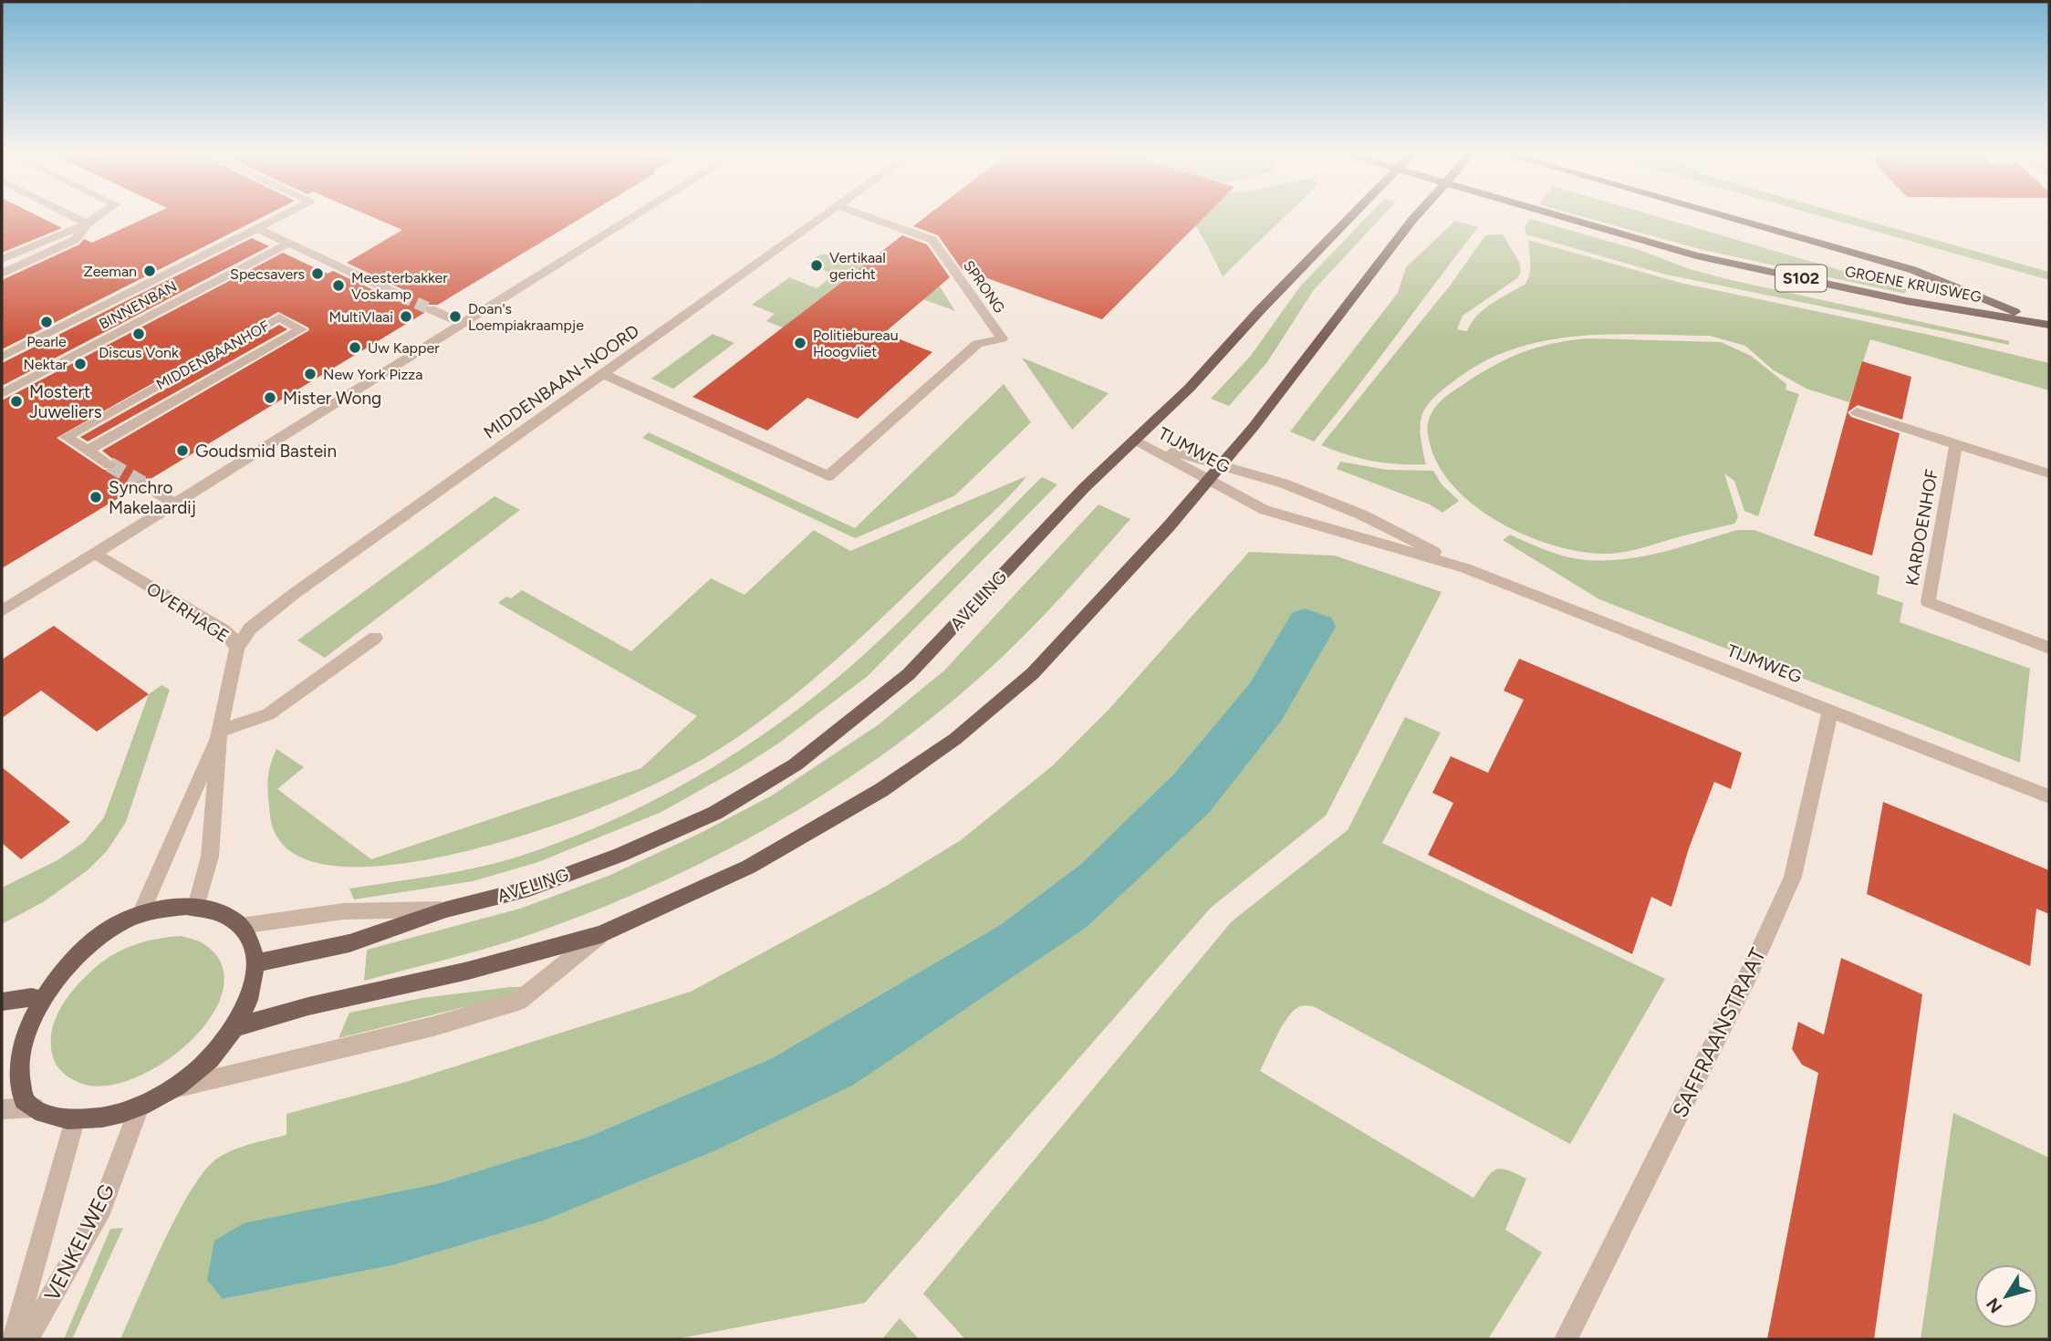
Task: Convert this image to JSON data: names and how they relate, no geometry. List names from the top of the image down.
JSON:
{
  "streets": {
    "main road": ["S102", "GROENE KRUISWEG", "AVELING"],
    "street": [
      "SPRONG",
      "BINNENBAN",
      "MIDDENBAANHOF",
      "MIDDENBAAN-NOORD",
      "TIJMWEG",
      "KARDOENHOF",
      "OVERHAGE",
      "SAFFRAANSTRAAT",
      "VENKELWEG"
    ]
  },
  "crossings": [
    ["SPRONG", "MIDDENBAAN-NOORD"],
    ["MIDDENBAAN-NOORD", "OVERHAGE"],
    ["TIJMWEG", "AVELING"],
    ["TIJMWEG", "SAFFRAANSTRAAT"],
    ["AVELING", "OVERHAGE"],
    ["AVELING", "VENKELWEG"],
    ["OVERHAGE", "VENKELWEG"]
  ],
  "places": [
    "Vertikaal gericht",
    "Zeeman",
    "Specsavers",
    "Meesterbakker Voskamp",
    "MultiVlaai",
    "Doan's Loempiakraampje",
    "Pearle",
    "Discus Vonk",
    "Politiebureau Hoogvliet",
    "Uw Kapper",
    "Nektar",
    "New York Pizza",
    "Mister Wong",
    "Mostert Juweliers",
    "Goudsmid Bastein",
    "Synchro Makelaardij"
  ],
  "north": "bottom left"
}
